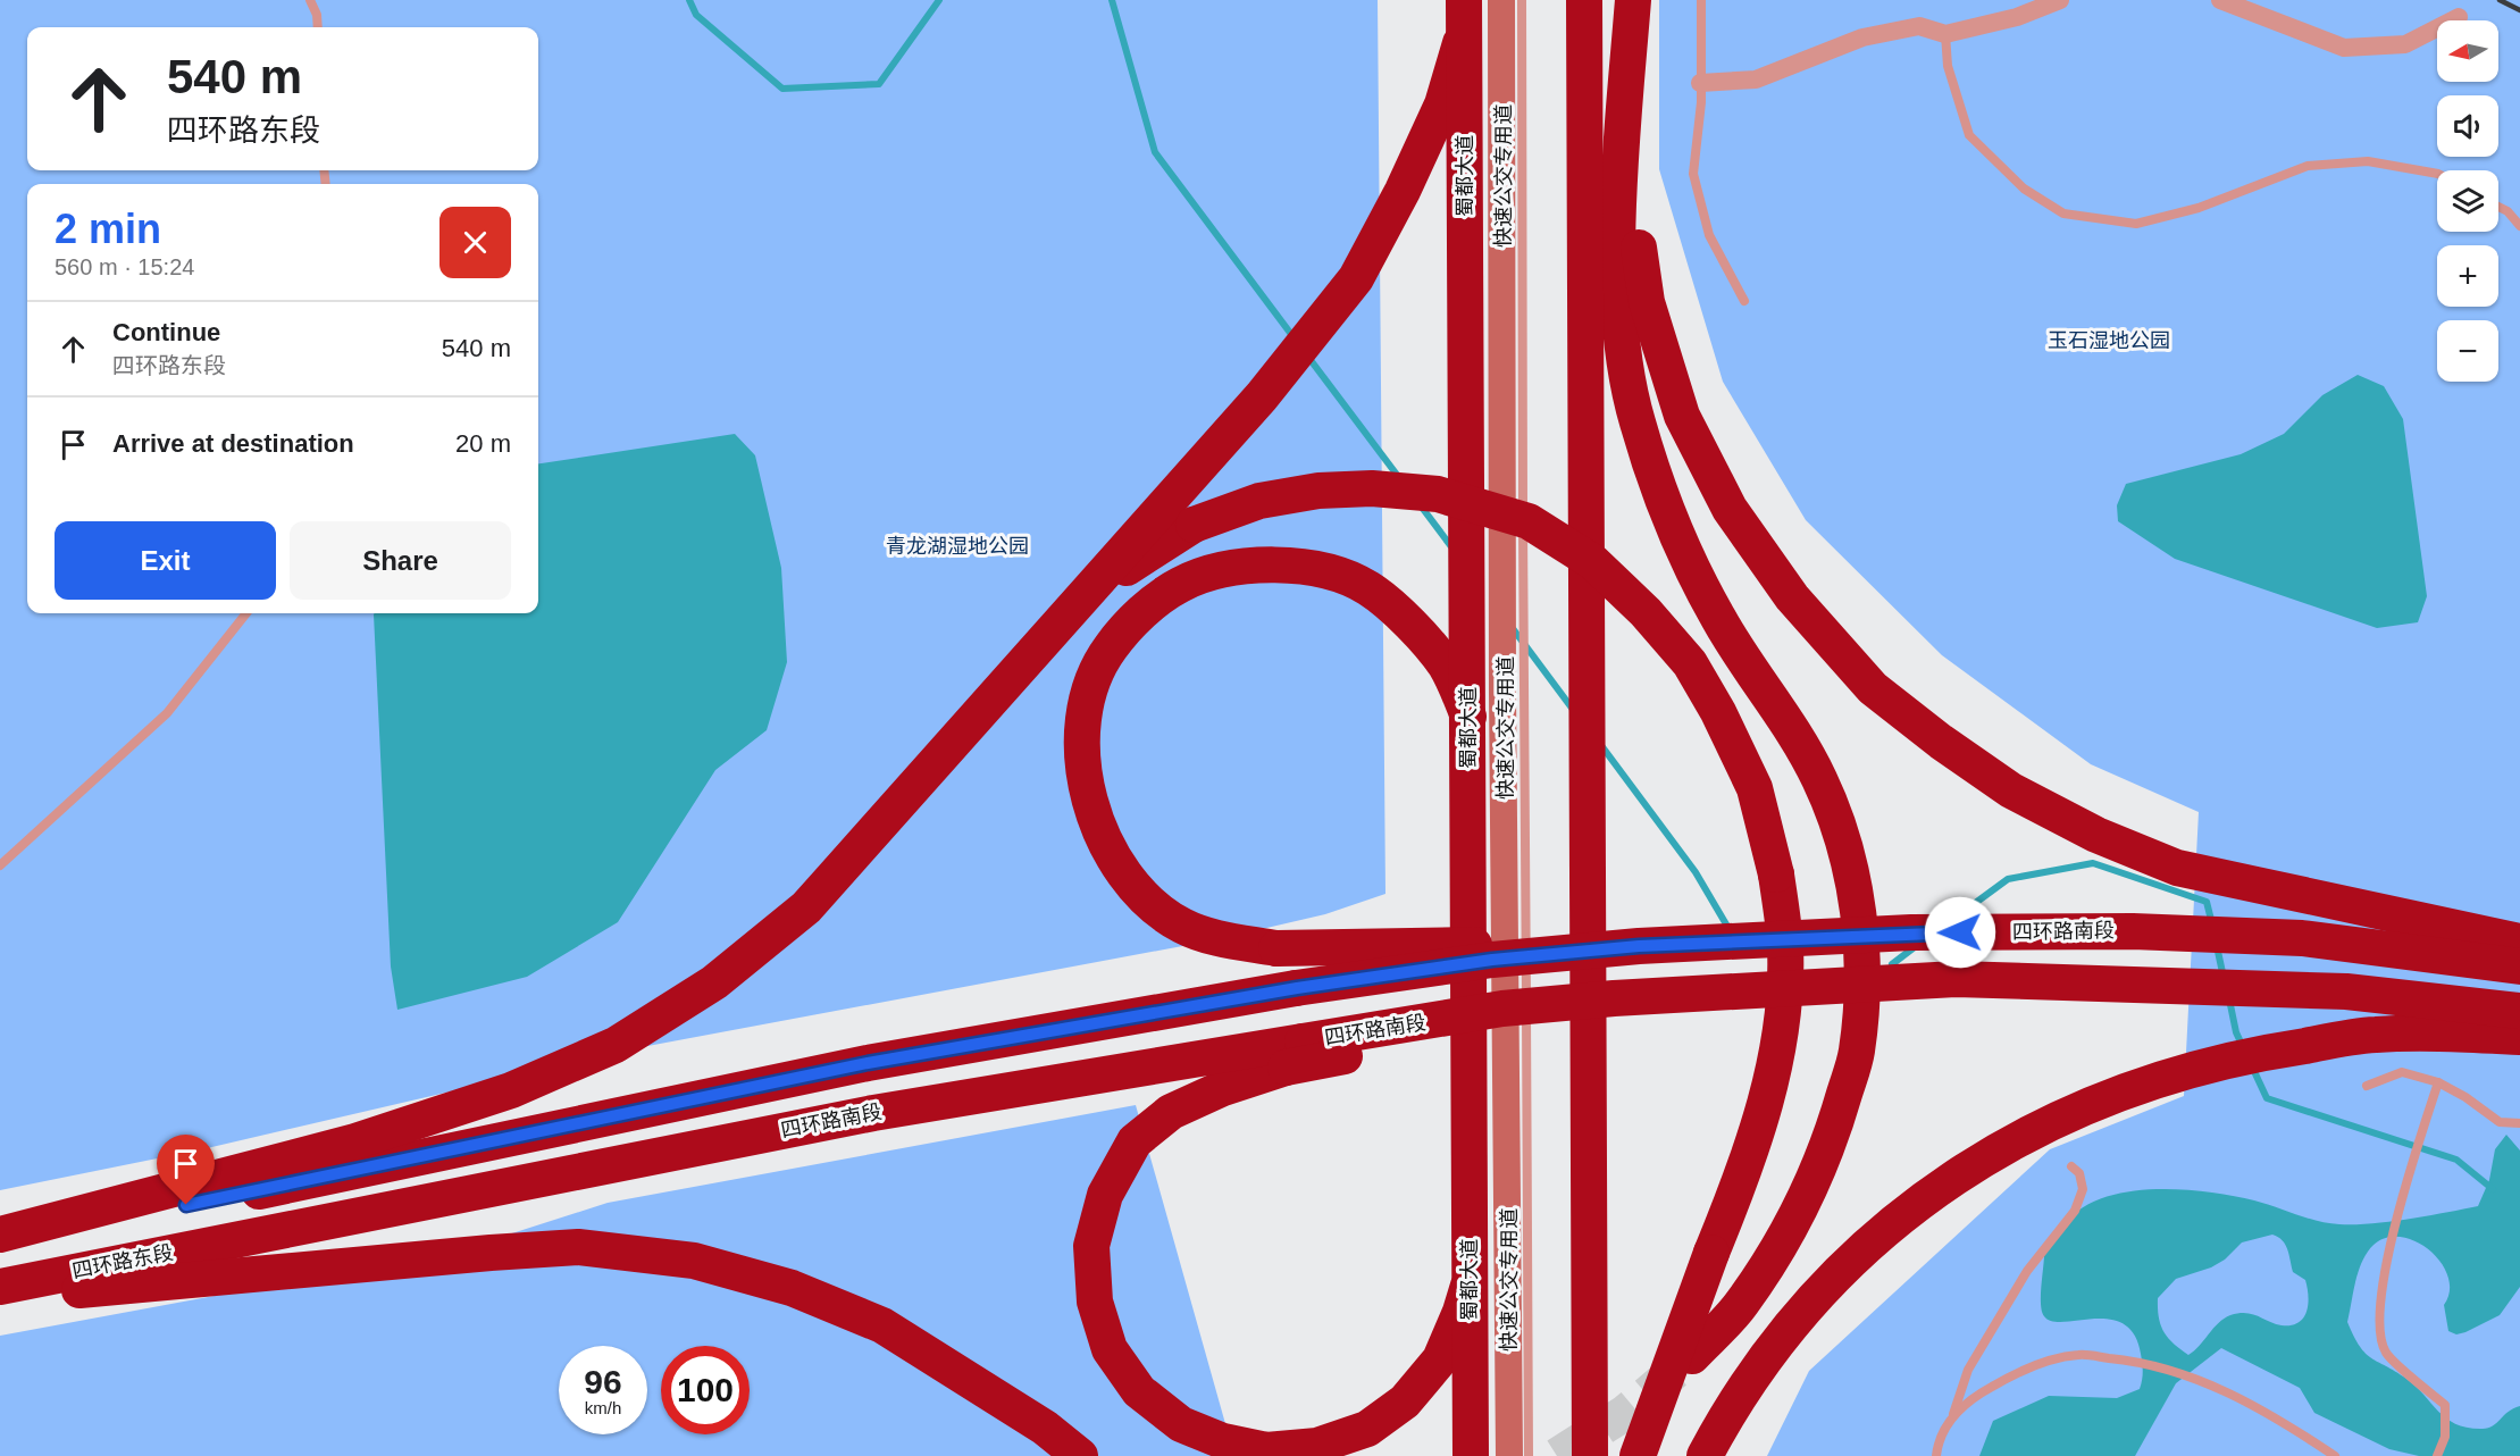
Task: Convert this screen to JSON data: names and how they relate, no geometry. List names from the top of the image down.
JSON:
{
  "streets": {
    "highway": ["蜀都大道", "四环路南段", "四环路东段"],
    "lane": ["快速公交专用道"]
  },
  "crossings": [
    ["四环路南段", "四环路东段"]
  ],
  "parks": ["玉石湿地公园", "青龙湖湿地公园"],
  "north": "left",
  "page": {
    "map_buttons": ["+", "−"],
    "turn": ["540 m", "四环路东段"],
    "heading": ["2 min", "560 m · 15:24"],
    "list": [
      {
        "name": "Continue",
        "note": "四环路东段",
        "value": "540 m"
      },
      {
        "name": "Arrive at destination",
        "value": "20 m"
      }
    ],
    "buttons": ["Exit", "Share"],
    "speed": "96 km/h",
    "limit": "100"
  }
}
